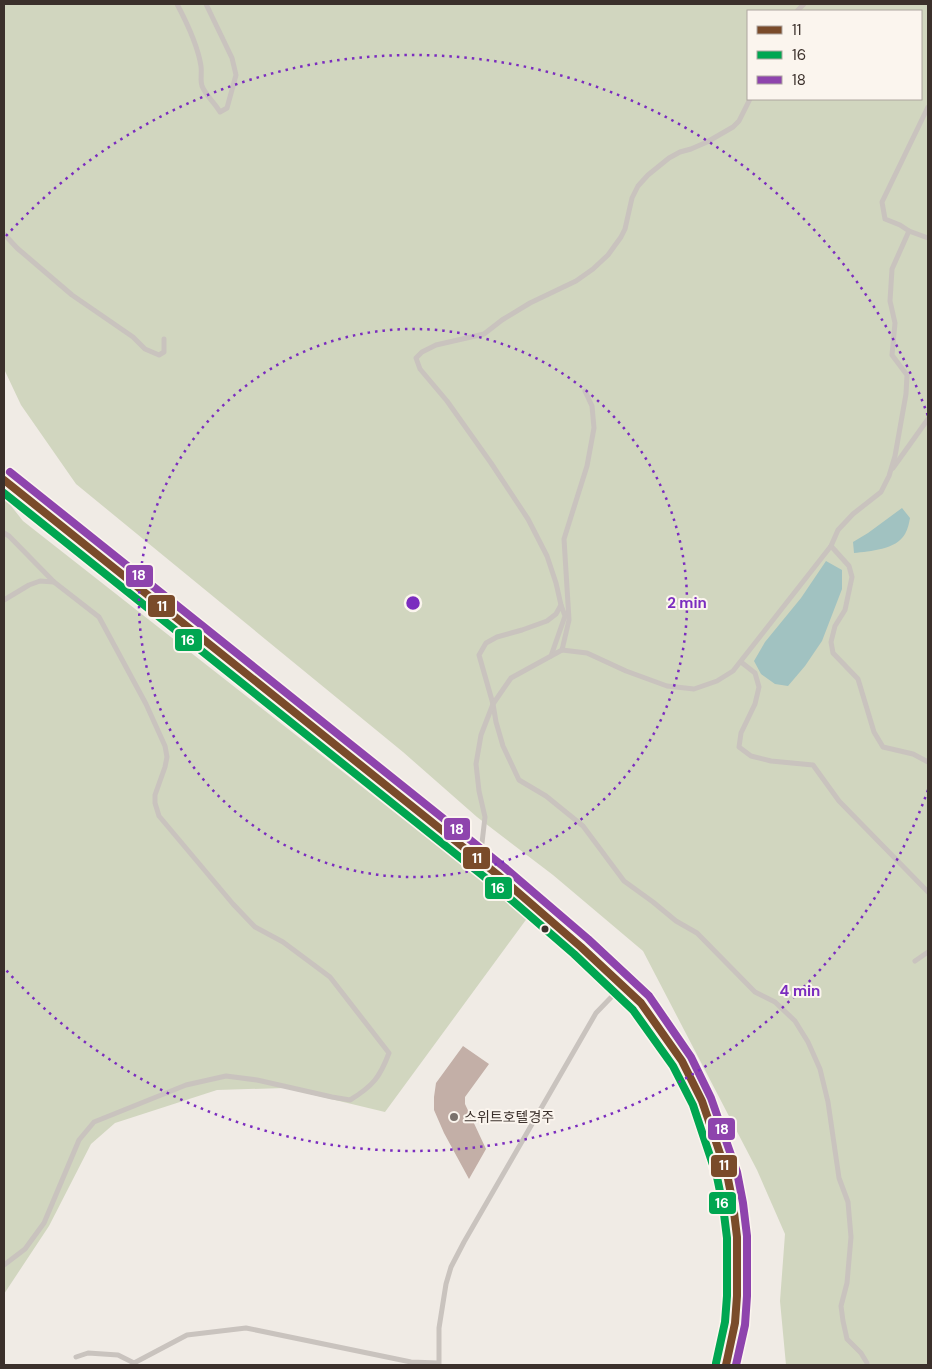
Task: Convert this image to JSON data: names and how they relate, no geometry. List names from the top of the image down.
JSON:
{
  "places": ["스위트호텔경주"],
  "lines": ["transit line 18", "transit line 11", "transit line 16"],
  "legend": ["11", "16", "18"],
  "rings": ["2 min", "4 min"]
}
